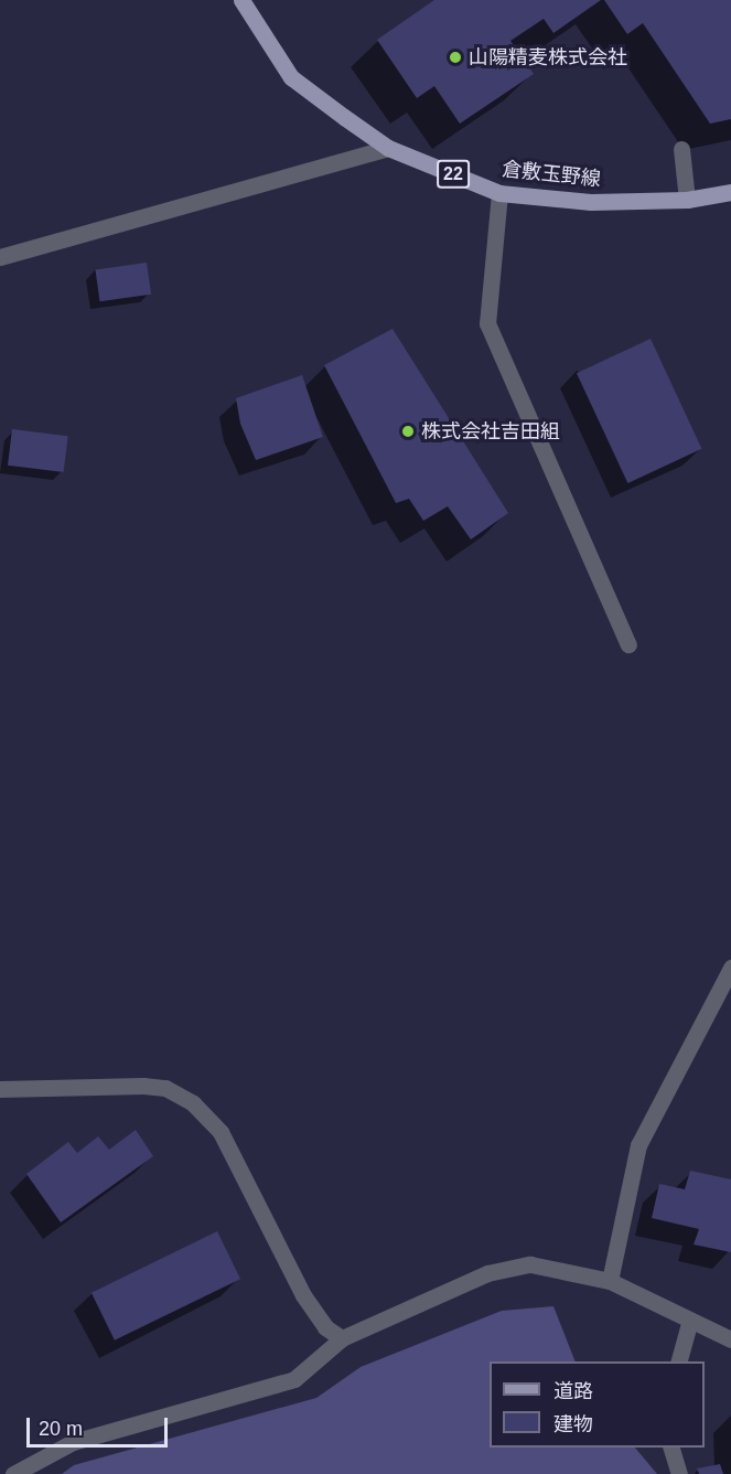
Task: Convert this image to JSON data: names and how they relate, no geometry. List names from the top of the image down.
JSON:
{
  "streets": {
    "main road": ["22", "倉敷玉野線"]
  },
  "places": ["山陽精麦株式会社", "株式会社吉田組"],
  "legend": ["道路", "建物"],
  "scale_bar": "20 m"
}
